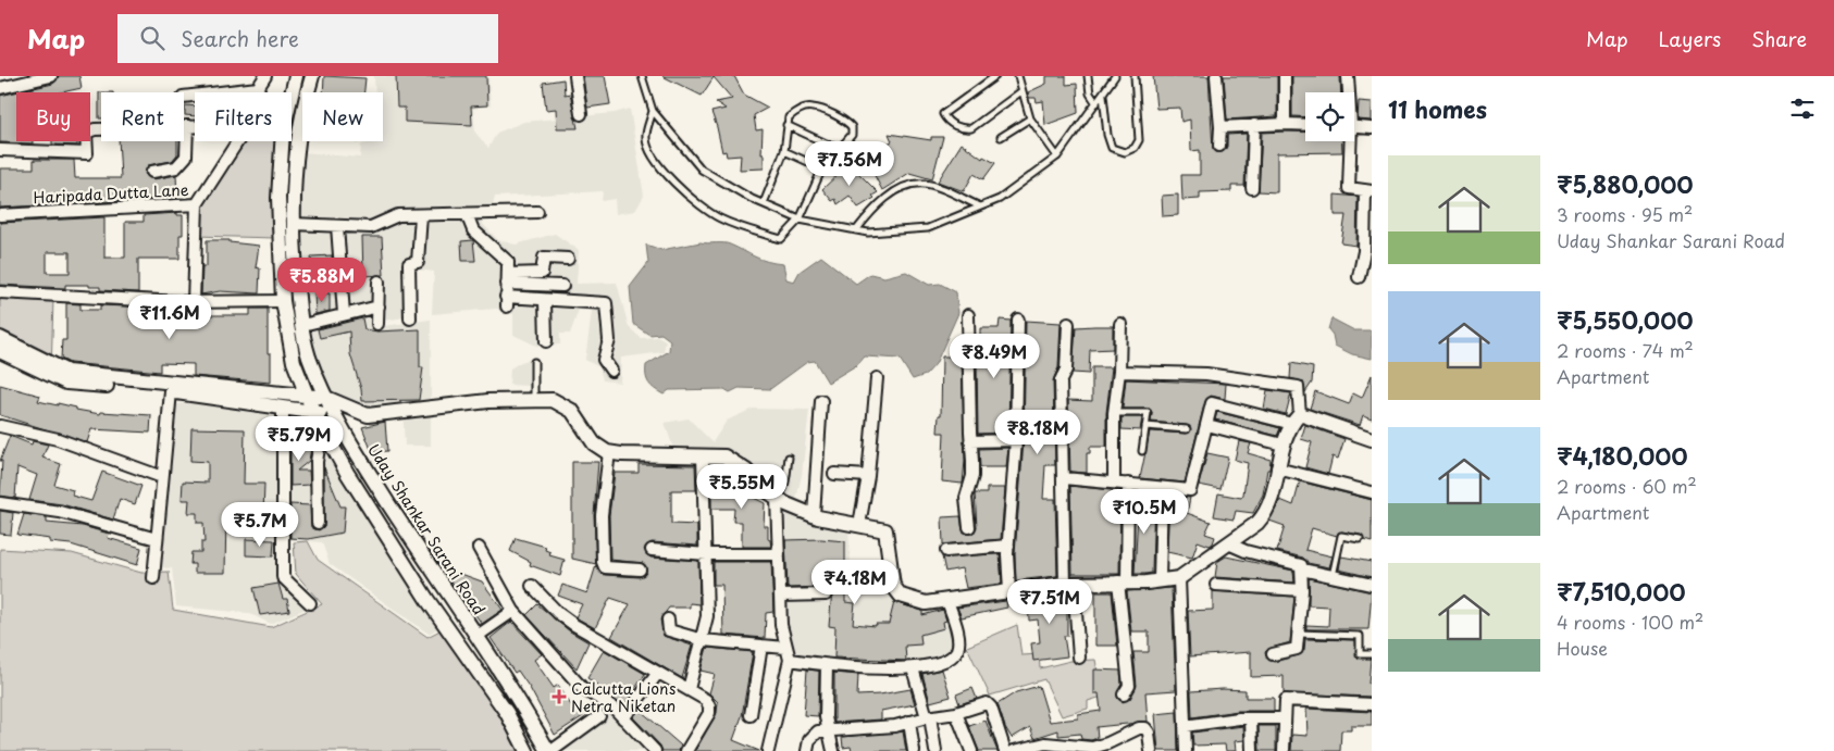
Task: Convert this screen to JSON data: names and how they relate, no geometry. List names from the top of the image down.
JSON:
{
  "streets": {
    "street": ["Haripada Dutta Lane", "Uday Shankar Sarani Road"]
  },
  "places": {
    "health": ["Calcutta Lions Netra Niketan"]
  },
  "page": {
    "header": "Map",
    "search": "Search here",
    "nav": ["Map", "Layers", "Share"],
    "heading": "11 homes",
    "chip": [
      "Buy",
      "Rent",
      "Filters",
      "New"
    ],
    "price": [
      "₹7.56M",
      "₹5.88M",
      "₹11.6M",
      "₹8.49M",
      "₹8.18M",
      "₹5.79M",
      "₹5.55M",
      "₹10.5M",
      "₹5.7M",
      "₹4.18M",
      "₹7.51M"
    ],
    "list": [
      {
        "name": "₹5,880,000",
        "note": "3 rooms · 95 m² · Uday Shankar Sarani Road"
      },
      {
        "name": "₹5,550,000",
        "note": "2 rooms · 74 m² · Apartment"
      },
      {
        "name": "₹4,180,000",
        "note": "2 rooms · 60 m² · Apartment"
      },
      {
        "name": "₹7,510,000",
        "note": "4 rooms · 100 m² · House"
      }
    ]
  }
}
